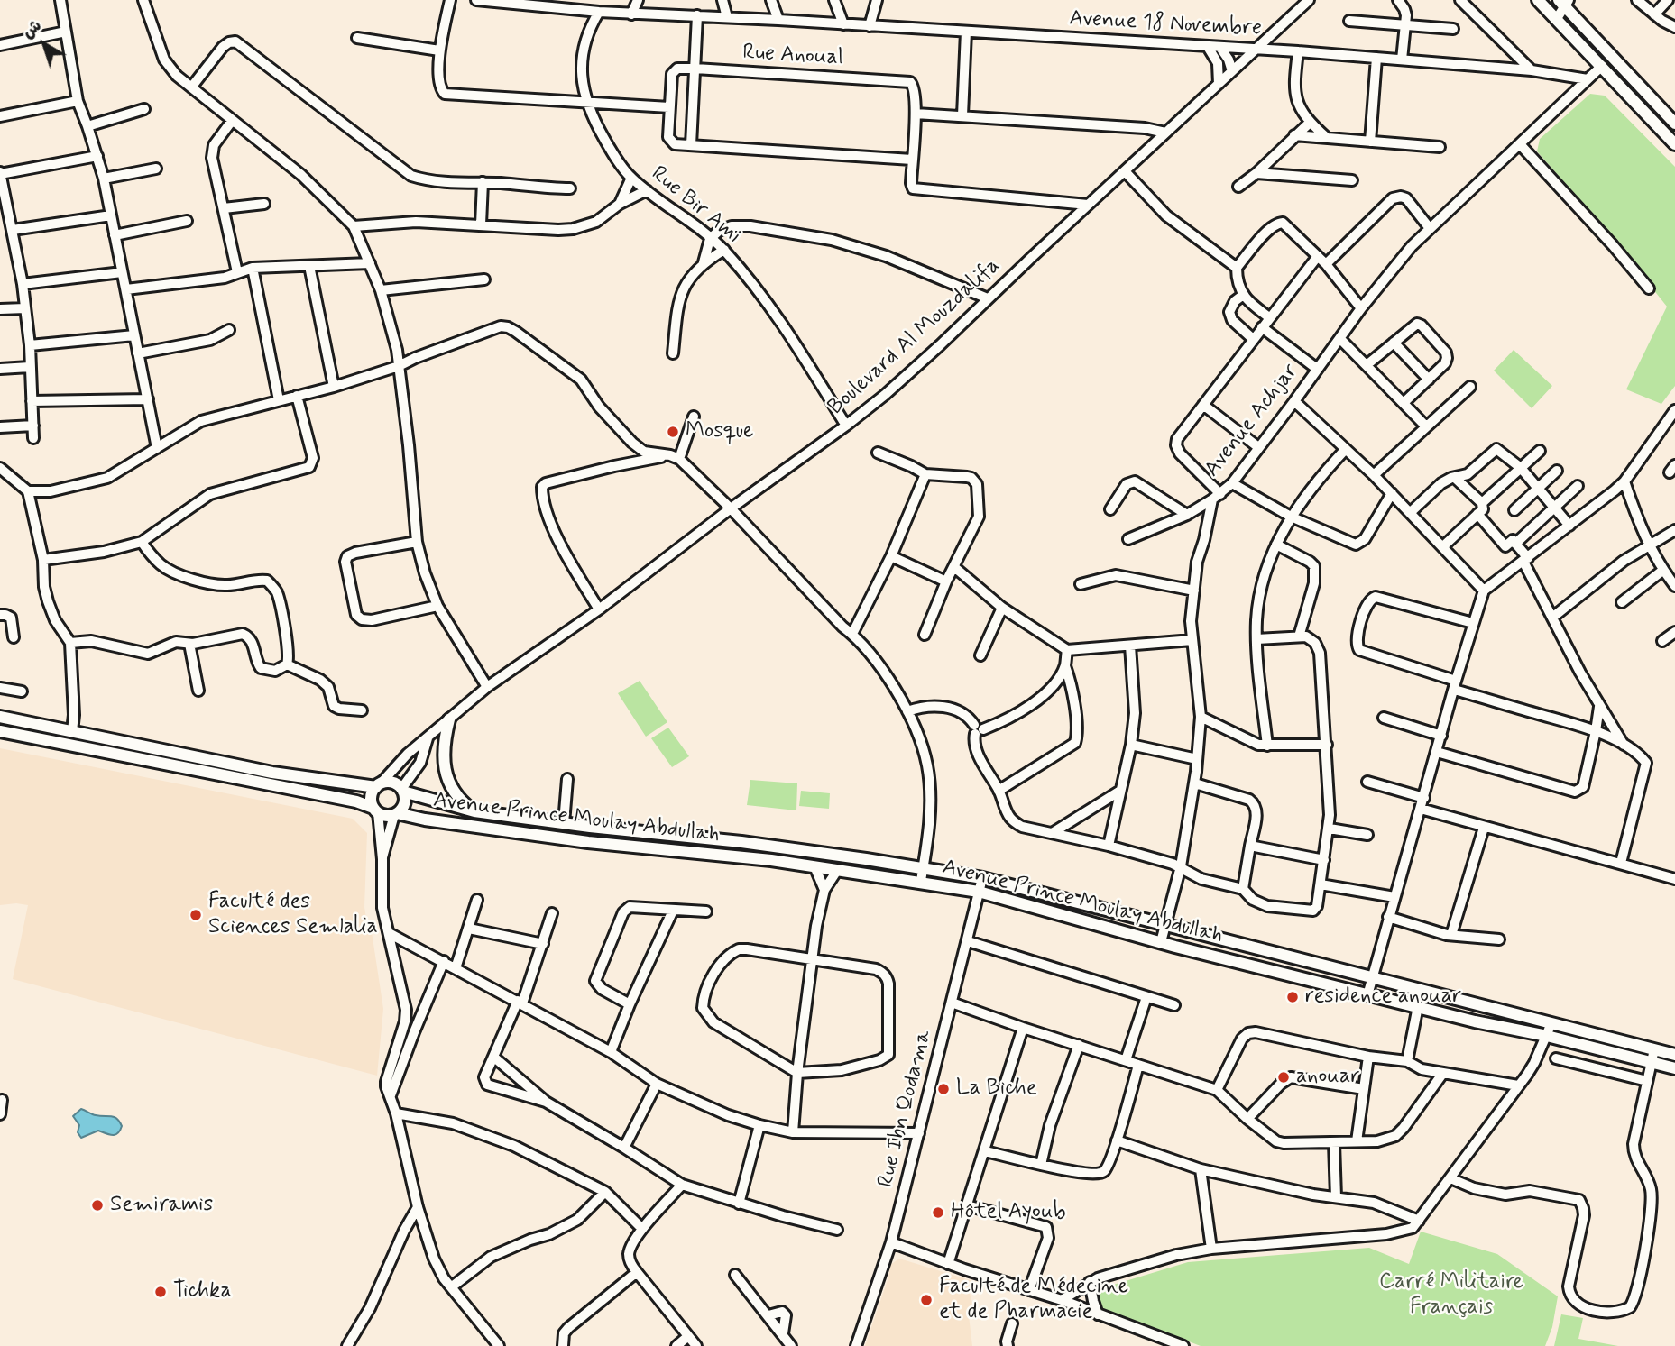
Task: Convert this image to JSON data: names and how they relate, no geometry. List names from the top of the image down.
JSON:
{
  "streets": {
    "main road": ["Avenue Prince Moulay Abdullah"],
    "street": [
      "Avenue 18 Novembre",
      "Rue Anoual",
      "Rue Bir Ami",
      "Boulevard Al Mouzdalifa",
      "Avenue Achjar",
      "Rue Ibn Qodama"
    ]
  },
  "crossings": [
    ["Avenue 18 Novembre", "Rue Bir Ami"],
    ["Avenue 18 Novembre", "Boulevard Al Mouzdalifa"],
    ["Avenue 18 Novembre", "Avenue Achjar"],
    ["Rue Bir Ami", "Boulevard Al Mouzdalifa"],
    ["Boulevard Al Mouzdalifa", "Avenue Prince Moulay Abdullah"],
    ["Avenue Achjar", "Avenue Prince Moulay Abdullah"],
    ["Avenue Prince Moulay Abdullah", "Rue Ibn Qodama"]
  ],
  "parks": ["Carré Militaire Français"],
  "places": [
    "Mosque",
    "Faculté des Sciences Semlalia",
    "residence anouar",
    "anouar",
    "La Biche",
    "Semiramis",
    "Hôtel Ayoub",
    "Tichka",
    "Faculté de Médecine et de Pharmacie"
  ],
  "north": "top left"
}
